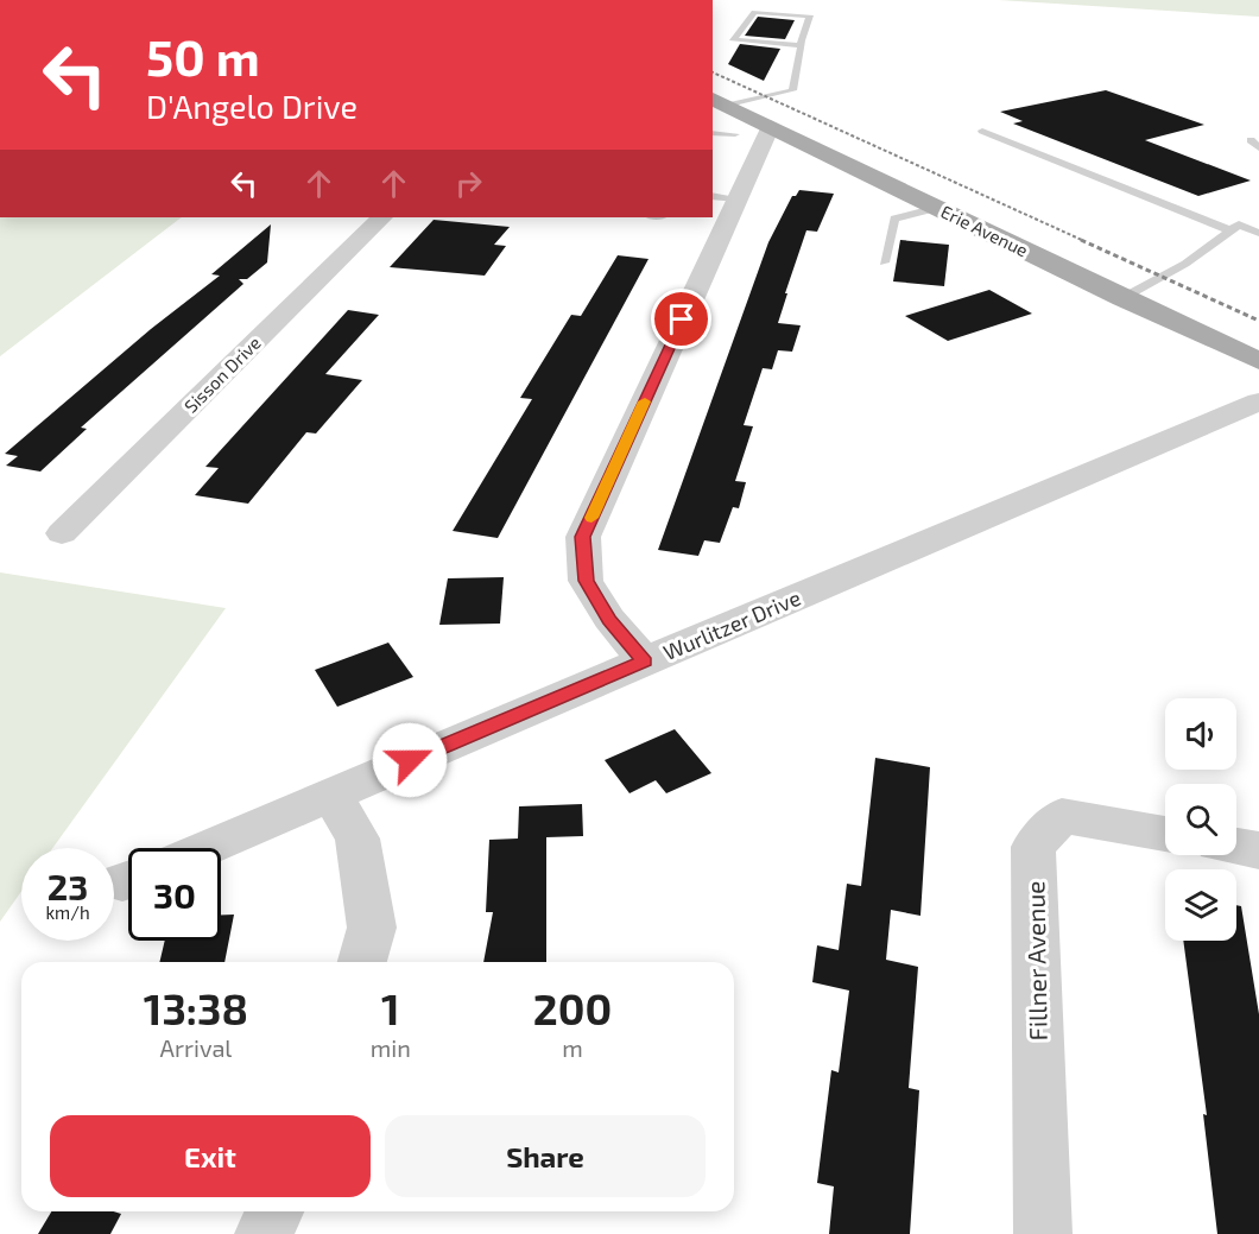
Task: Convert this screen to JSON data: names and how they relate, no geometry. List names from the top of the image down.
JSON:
{
  "streets": {
    "main road": ["Erie Avenue"],
    "street": ["Sisson Drive", "Wurlitzer Drive", "Fillner Avenue"]
  },
  "page": {
    "turn": ["50 m", "D'Angelo Drive"],
    "speed": "23 km/h",
    "limit": "30",
    "eta": [
      "13:38",
      "Arrival",
      "1",
      "min",
      "200",
      "m"
    ],
    "buttons": ["Exit", "Share"]
  }
}
